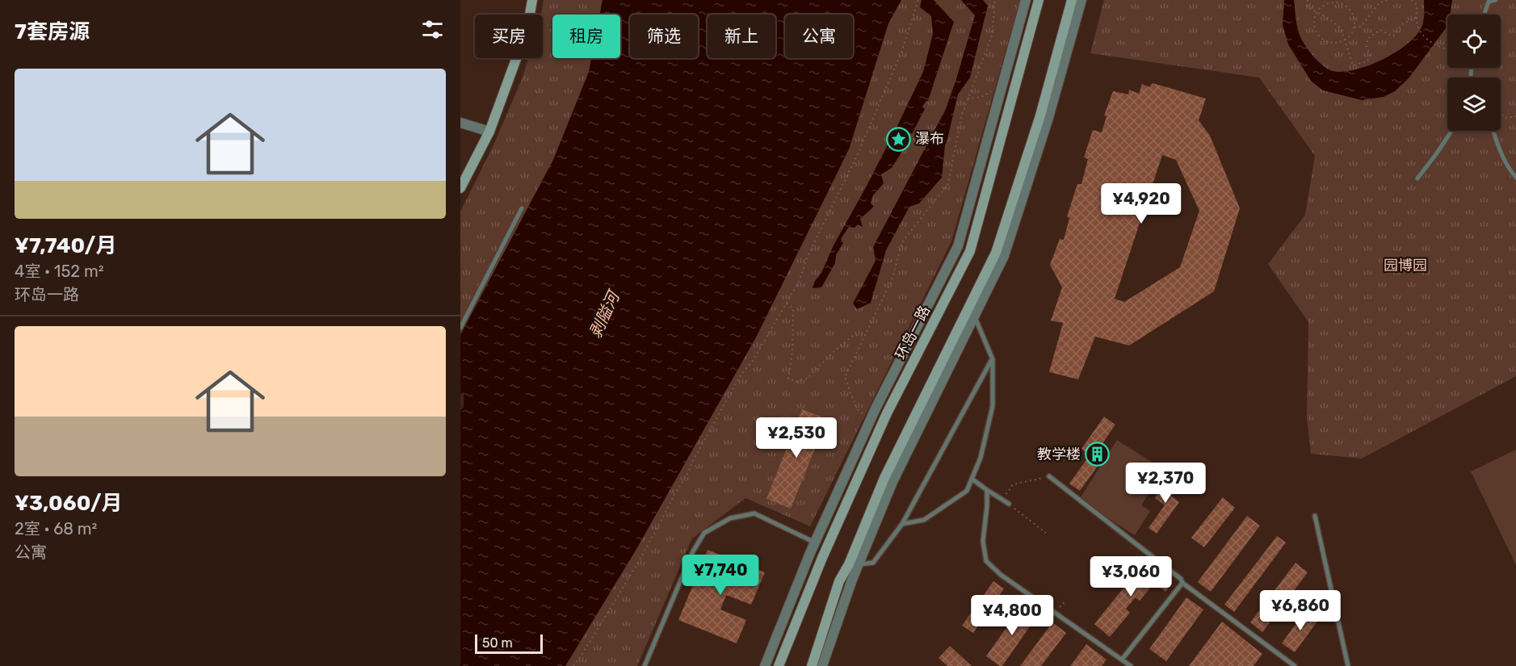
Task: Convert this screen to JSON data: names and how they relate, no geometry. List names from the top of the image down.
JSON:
{
  "streets": {
    "main road": ["环岛一路"]
  },
  "water": ["剥隘河"],
  "parks": ["园博园"],
  "places": {
    "place": ["瀑布"],
    "building": ["教学楼"]
  },
  "scale_bar": "50 m",
  "page": {
    "heading": "7套房源",
    "chip": [
      "买房",
      "租房",
      "筛选",
      "新上",
      "公寓"
    ],
    "list": [
      {
        "name": "¥7,740/月",
        "note": "4室 · 152 m² · 环岛一路"
      },
      {
        "name": "¥3,060/月",
        "note": "2室 · 68 m² · 公寓"
      }
    ],
    "price": [
      "¥4,920",
      "¥2,530",
      "¥2,370",
      "¥7,740",
      "¥3,060",
      "¥6,860",
      "¥4,800"
    ],
    "scale": "50 m"
  }
}
